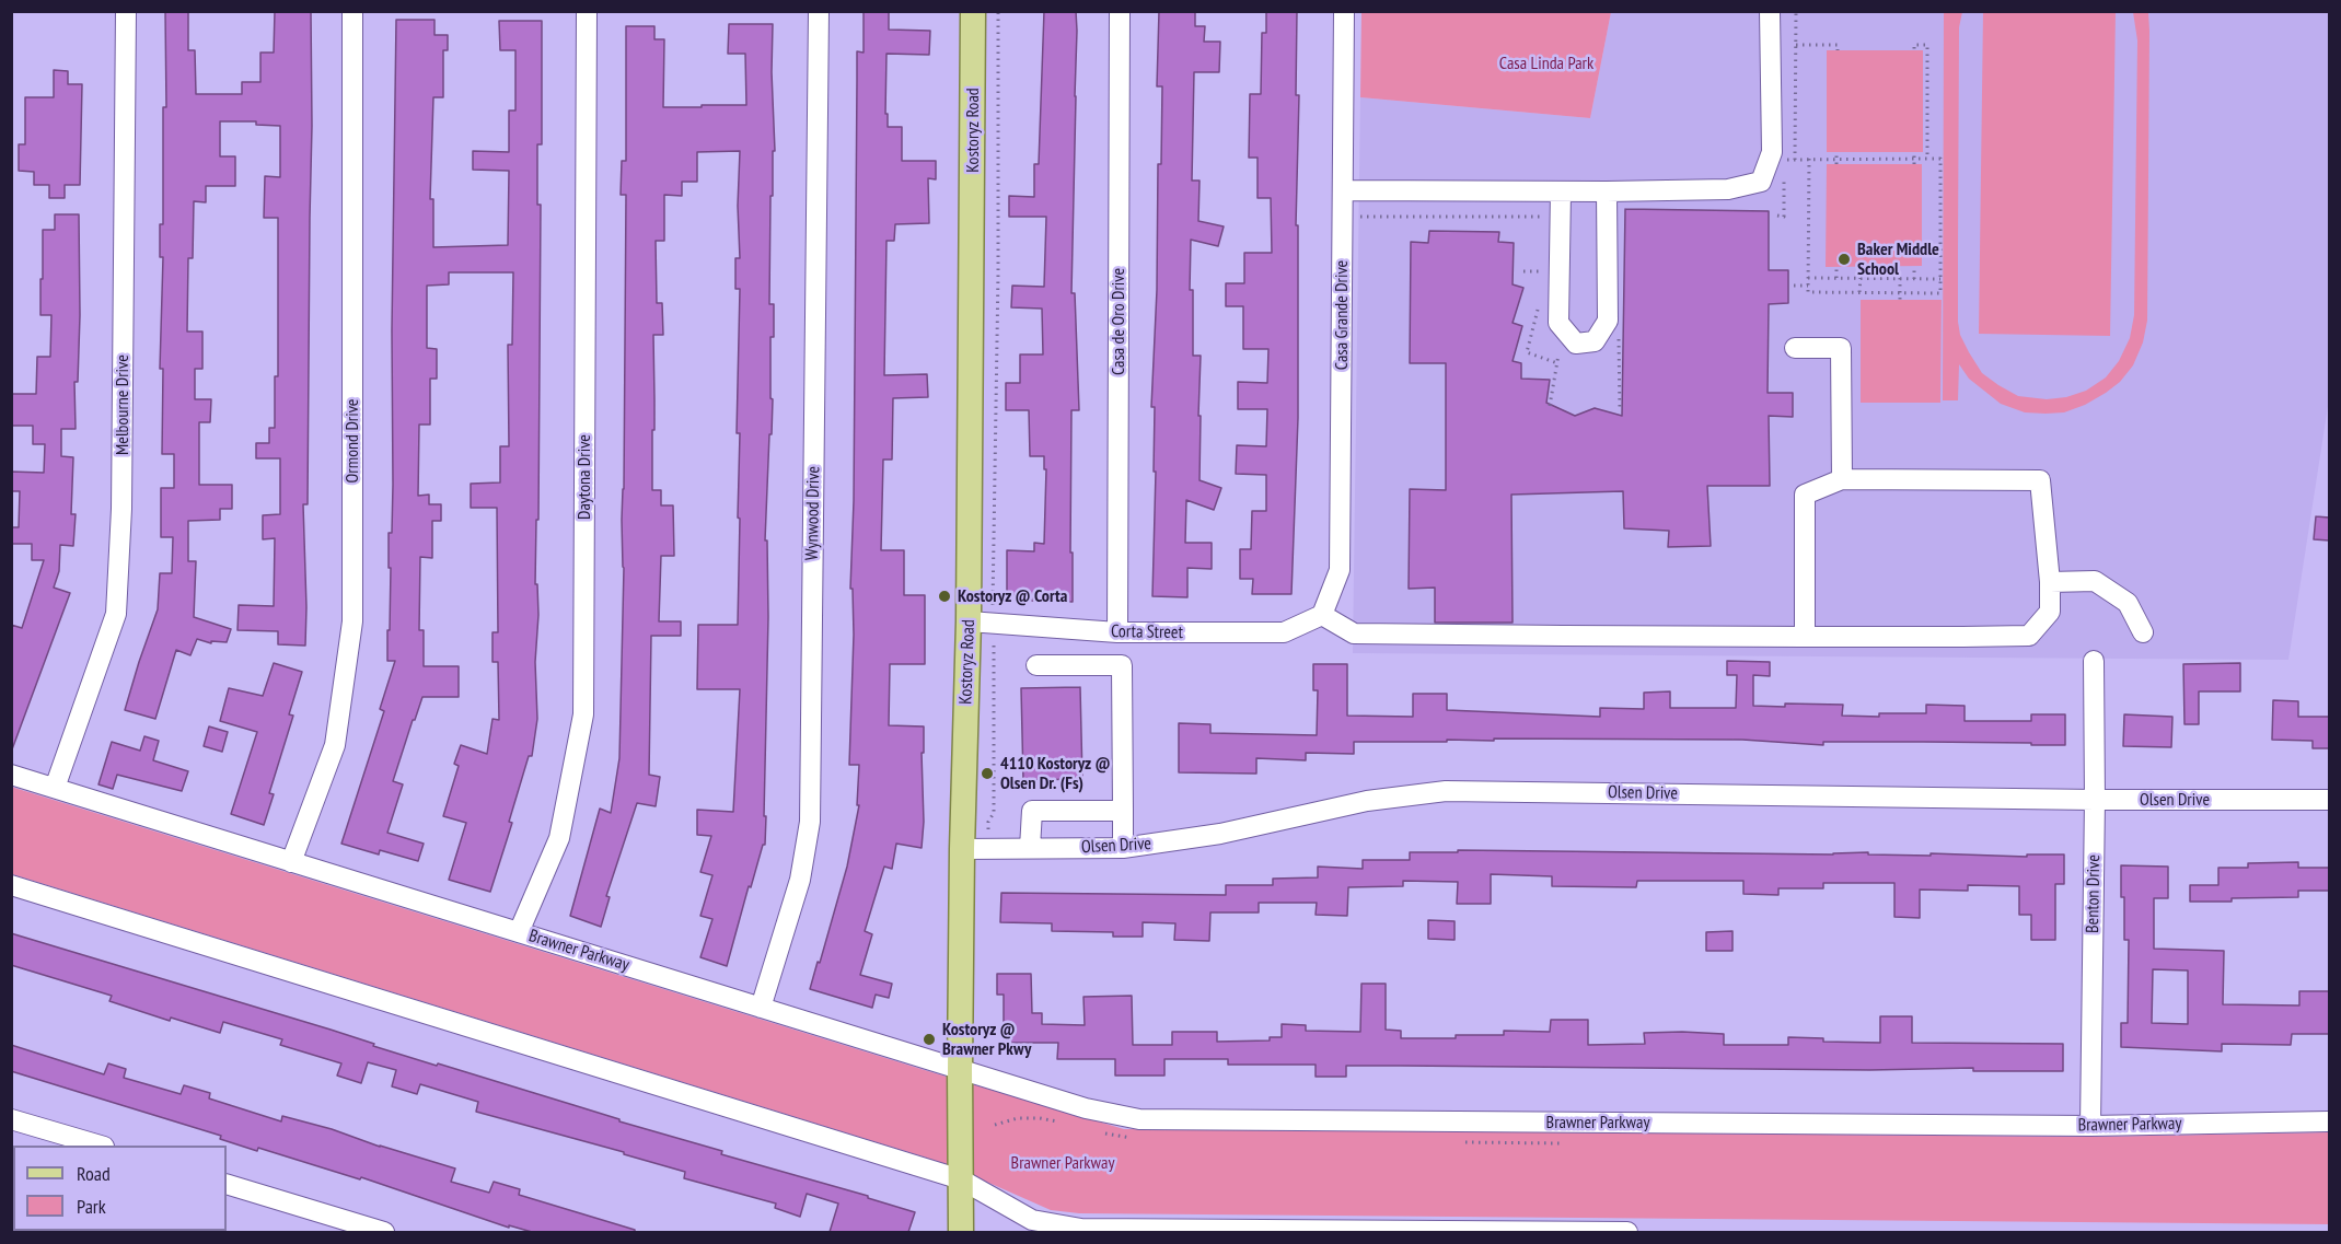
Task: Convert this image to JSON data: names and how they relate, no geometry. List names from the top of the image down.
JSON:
{
  "streets": {
    "main road": ["Kostoryz Road"],
    "street": [
      "Casa Grande Drive",
      "Casa de Oro Drive",
      "Melbourne Drive",
      "Ormond Drive",
      "Daytona Drive",
      "Wynwood Drive",
      "Corta Street",
      "Olsen Drive",
      "Benton Drive",
      "Brawner Parkway"
    ]
  },
  "crossings": [
    ["Kostoryz Road", "Corta Street"],
    ["Kostoryz Road", "Olsen Drive"],
    ["Kostoryz Road", "Brawner Parkway"],
    ["Casa Grande Drive", "Corta Street"],
    ["Casa de Oro Drive", "Corta Street"],
    ["Melbourne Drive", "Brawner Parkway"],
    ["Ormond Drive", "Brawner Parkway"],
    ["Daytona Drive", "Brawner Parkway"],
    ["Wynwood Drive", "Brawner Parkway"],
    ["Olsen Drive", "Benton Drive"],
    ["Benton Drive", "Brawner Parkway"]
  ],
  "parks": ["Casa Linda Park", "Brawner Parkway"],
  "places": [
    "Baker Middle School",
    "Kostoryz @ Corta",
    "4110 Kostoryz @ Olsen Dr. (Fs)",
    "Kostoryz @ Brawner Pkwy"
  ],
  "legend": ["Road", "Park"]
}
